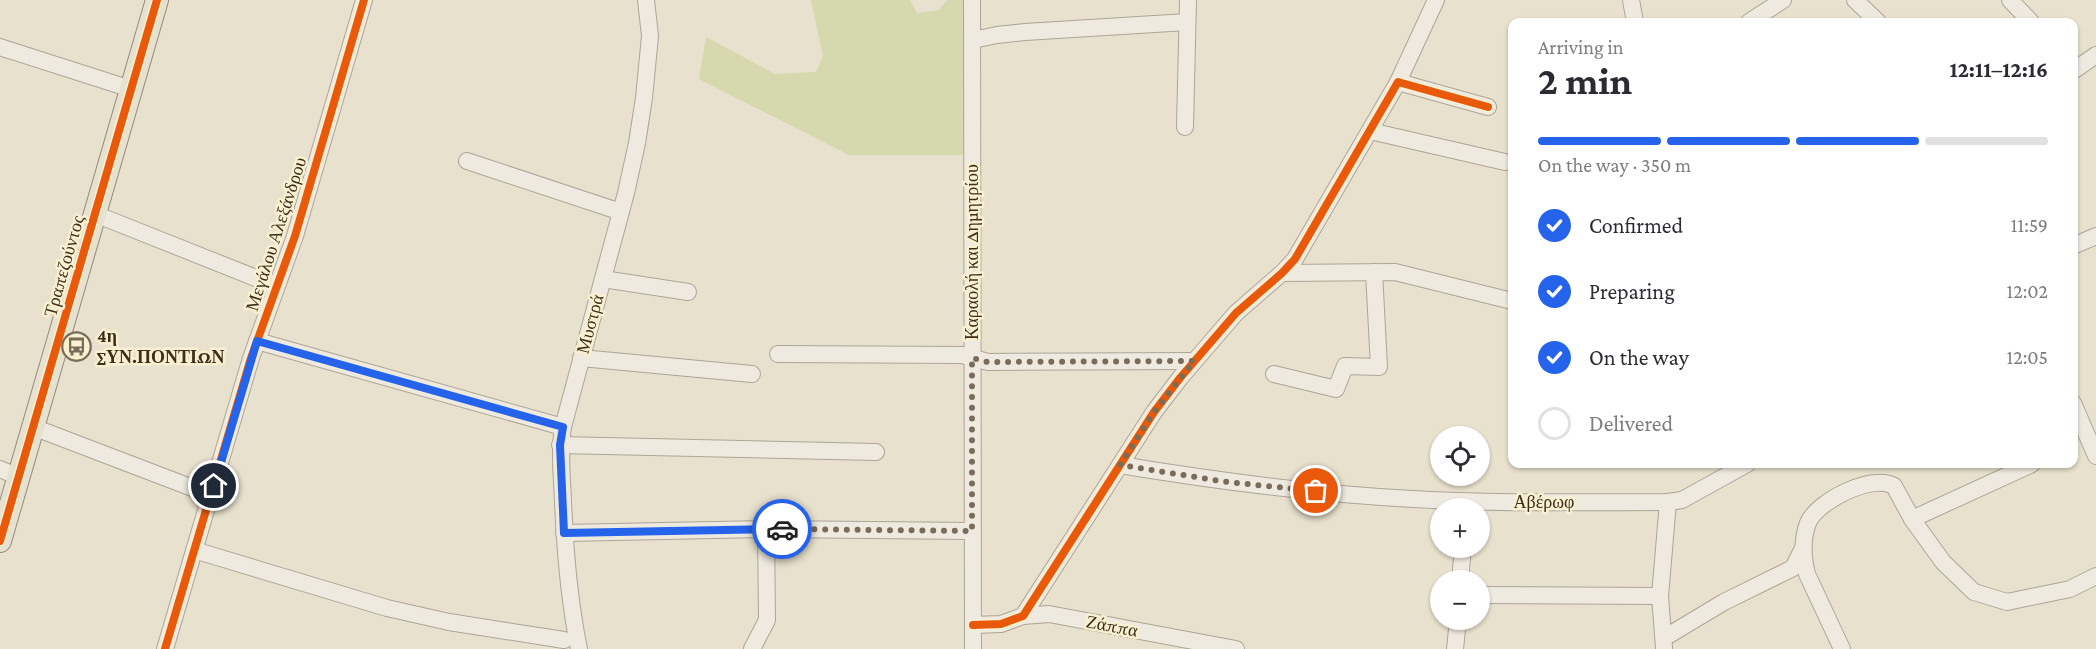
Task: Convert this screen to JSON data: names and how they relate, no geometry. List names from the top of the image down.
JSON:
{
  "streets": {
    "main road": ["Τραπεζούντος"],
    "street": [
      "Μεγάλου Αλεξάνδρου",
      "Καραολή και Δημητρίου",
      "Μυστρά",
      "Αβέρωφ",
      "Ζάππα"
    ]
  },
  "crossings": [
    ["Καραολή και Δημητρίου", "Ζάππα"]
  ],
  "places": {
    "bus stop": ["4η ΣΥΝ.ΠΟΝΤΙΩΝ"]
  },
  "page": {
    "heading": ["2 min", "Arriving in", "12:11–12:16"],
    "bar": "On the way · 350 m",
    "list": [
      ["Confirmed", "11:59"],
      ["Preparing", "12:02"],
      ["On the way", "12:05"],
      "Delivered"
    ],
    "map_buttons": ["+", "−"]
  }
}
